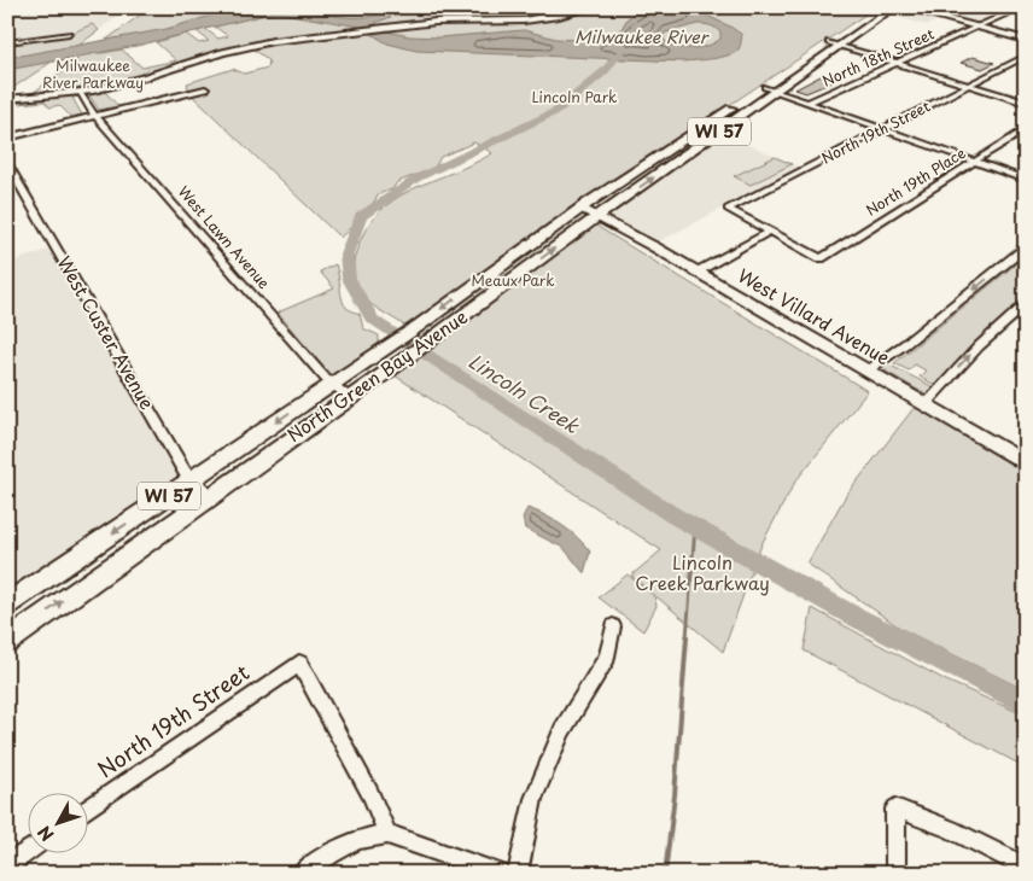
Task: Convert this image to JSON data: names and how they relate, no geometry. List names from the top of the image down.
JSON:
{
  "streets": {
    "main road": ["WI 57", "North Green Bay Avenue"],
    "street": [
      "North 18th Street",
      "North 19th Street",
      "North 19th Place",
      "West Lawn Avenue",
      "West Villard Avenue",
      "West Custer Avenue"
    ]
  },
  "crossings": [
    ["North 19th Street", "North 19th Place"],
    ["West Lawn Avenue", "North Green Bay Avenue"],
    ["West Villard Avenue", "North Green Bay Avenue"],
    ["West Custer Avenue", "North Green Bay Avenue"]
  ],
  "water": ["Milwaukee River", "Lincoln Creek"],
  "parks": [
    "Milwaukee River Parkway",
    "Lincoln Park",
    "Meaux Park",
    "Lincoln Creek Parkway"
  ],
  "north": "bottom left"
}
